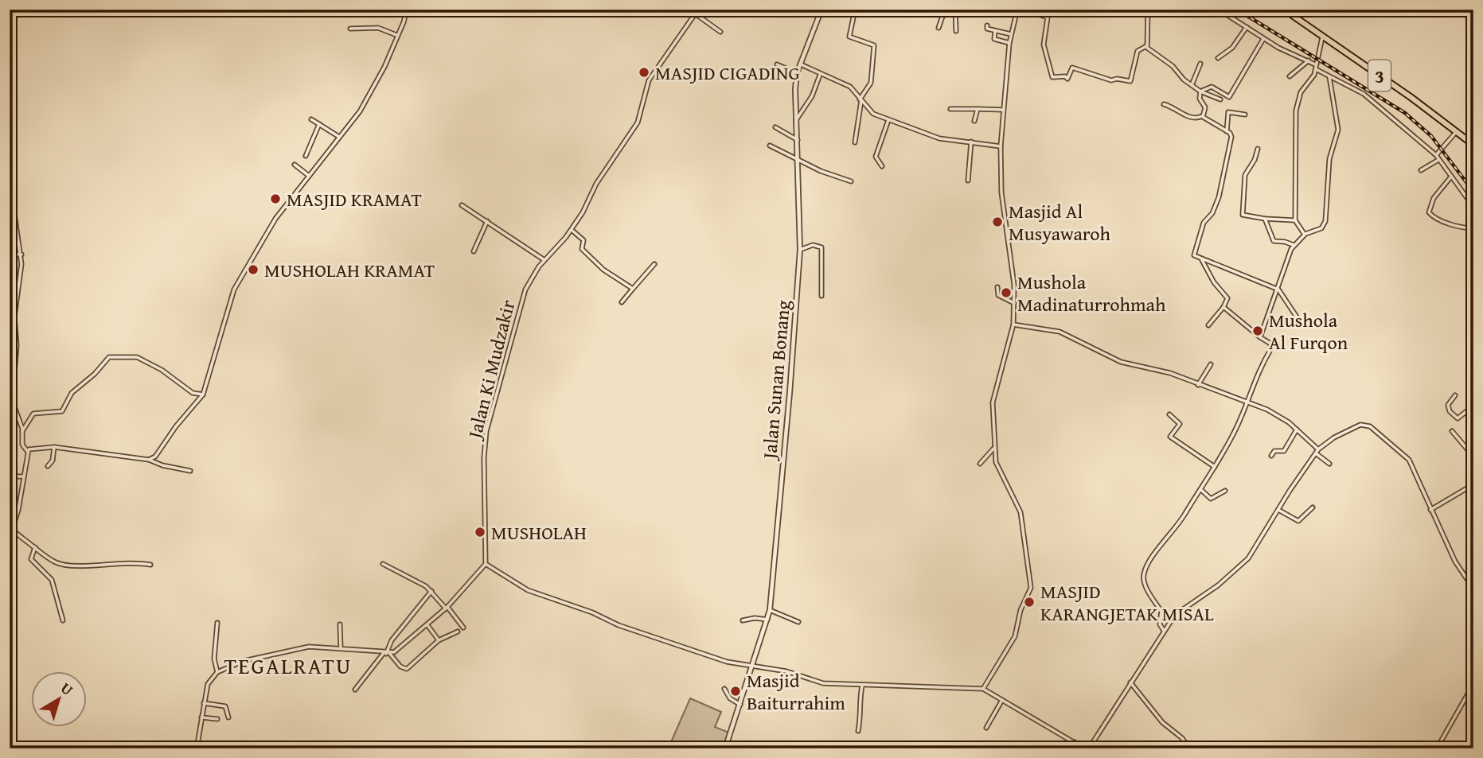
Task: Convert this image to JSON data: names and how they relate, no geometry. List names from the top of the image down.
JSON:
{
  "streets": {
    "highway": ["3"],
    "street": ["Jalan Ki Mudzakir", "Jalan Sunan Bonang"]
  },
  "districts": ["TEGALRATU"],
  "places": [
    "MASJID CIGADING",
    "MASJID KRAMAT",
    "Masjid Al Musyawaroh",
    "MUSHOLAH KRAMAT",
    "Mushola Madinaturrohmah",
    "Mushola Al Furqon",
    "MUSHOLAH",
    "MASJID KARANGJETAK MISAL",
    "Masjid Baiturrahim"
  ],
  "north": "top right"
}
